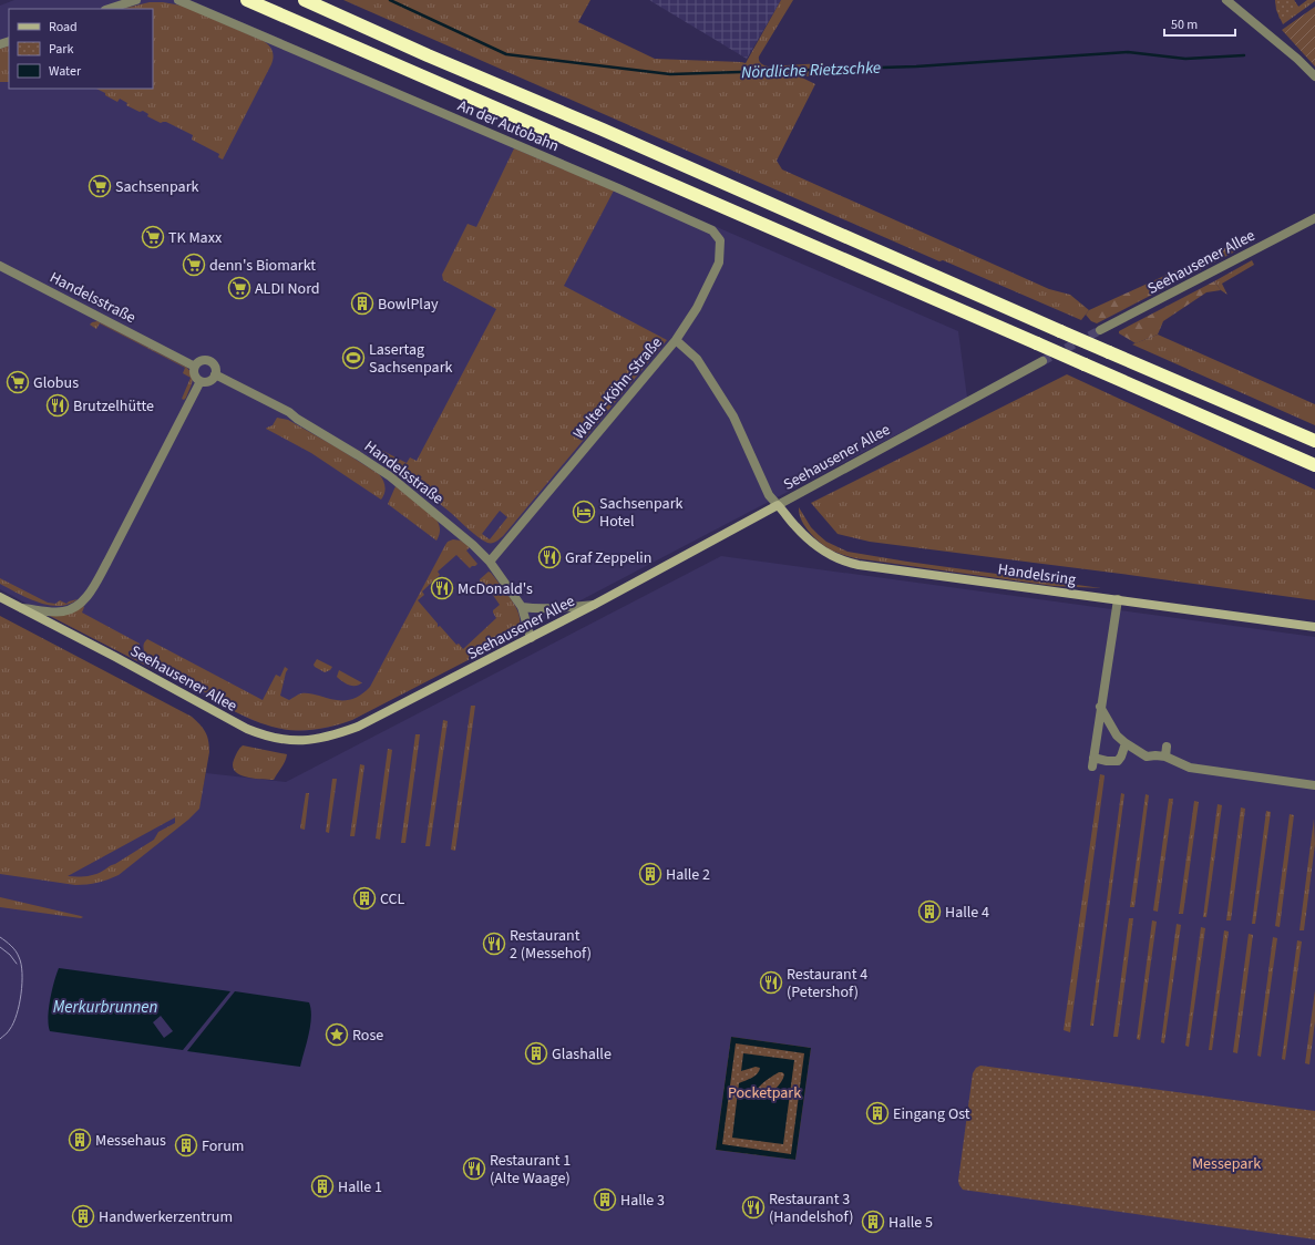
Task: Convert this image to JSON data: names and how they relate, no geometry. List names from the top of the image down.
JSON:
{
  "streets": {
    "main road": ["Seehausener Allee", "Handelsring"],
    "street": ["An der Autobahn", "Handelsstraße", "Walter-Köhn-Straße"]
  },
  "crossings": [
    ["An der Autobahn", "Walter-Köhn-Straße"],
    ["Seehausener Allee", "Handelsstraße"],
    ["Seehausener Allee", "Walter-Köhn-Straße"],
    ["Seehausener Allee", "Handelsring"],
    ["Handelsstraße", "Walter-Köhn-Straße"],
    ["Walter-Köhn-Straße", "Handelsring"]
  ],
  "water": ["Nördliche Rietzschke", "Merkurbrunnen"],
  "parks": ["Pocketpark", "Messepark"],
  "places": {
    "supermarket": [
      "Sachsenpark",
      "TK Maxx",
      "denn's Biomarkt",
      "ALDI Nord",
      "Globus"
    ],
    "building": [
      "BowlPlay",
      "Halle 2",
      "CCL",
      "Halle 4",
      "Glashalle",
      "Eingang Ost",
      "Messehaus",
      "Forum",
      "Halle 1",
      "Halle 3",
      "Handwerkerzentrum",
      "Halle 5"
    ],
    "sports": ["Lasertag Sachsenpark"],
    "restaurant": [
      "Brutzelhütte",
      "Graf Zeppelin",
      "McDonald's",
      "Restaurant 2 (Messehof)",
      "Restaurant 4 (Petershof)",
      "Restaurant 1 (Alte Waage)",
      "Restaurant 3 (Handelshof)"
    ],
    "hotel": ["Sachsenpark Hotel"],
    "place": ["Rose"]
  },
  "legend": ["Road", "Park", "Water"],
  "scale_bar": "50 m"
}
